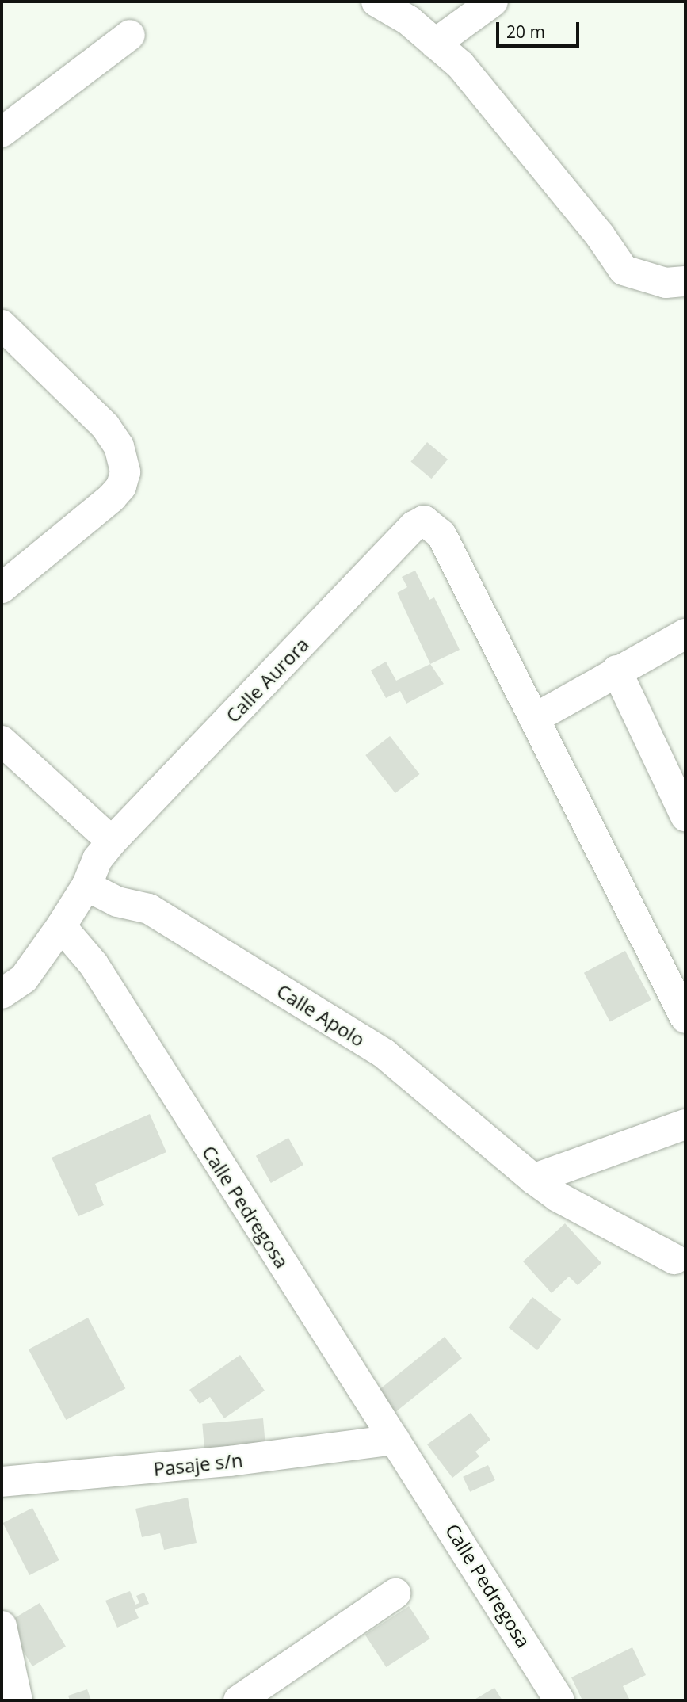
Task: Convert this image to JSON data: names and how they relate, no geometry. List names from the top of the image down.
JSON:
{
  "streets": {
    "street": [
      "Calle Aurora",
      "Calle Apolo",
      "Calle Pedregosa",
      "Pasaje s/n"
    ]
  },
  "crossings": [
    ["Calle Pedregosa", "Pasaje s/n"]
  ],
  "scale_bar": "20 m"
}
